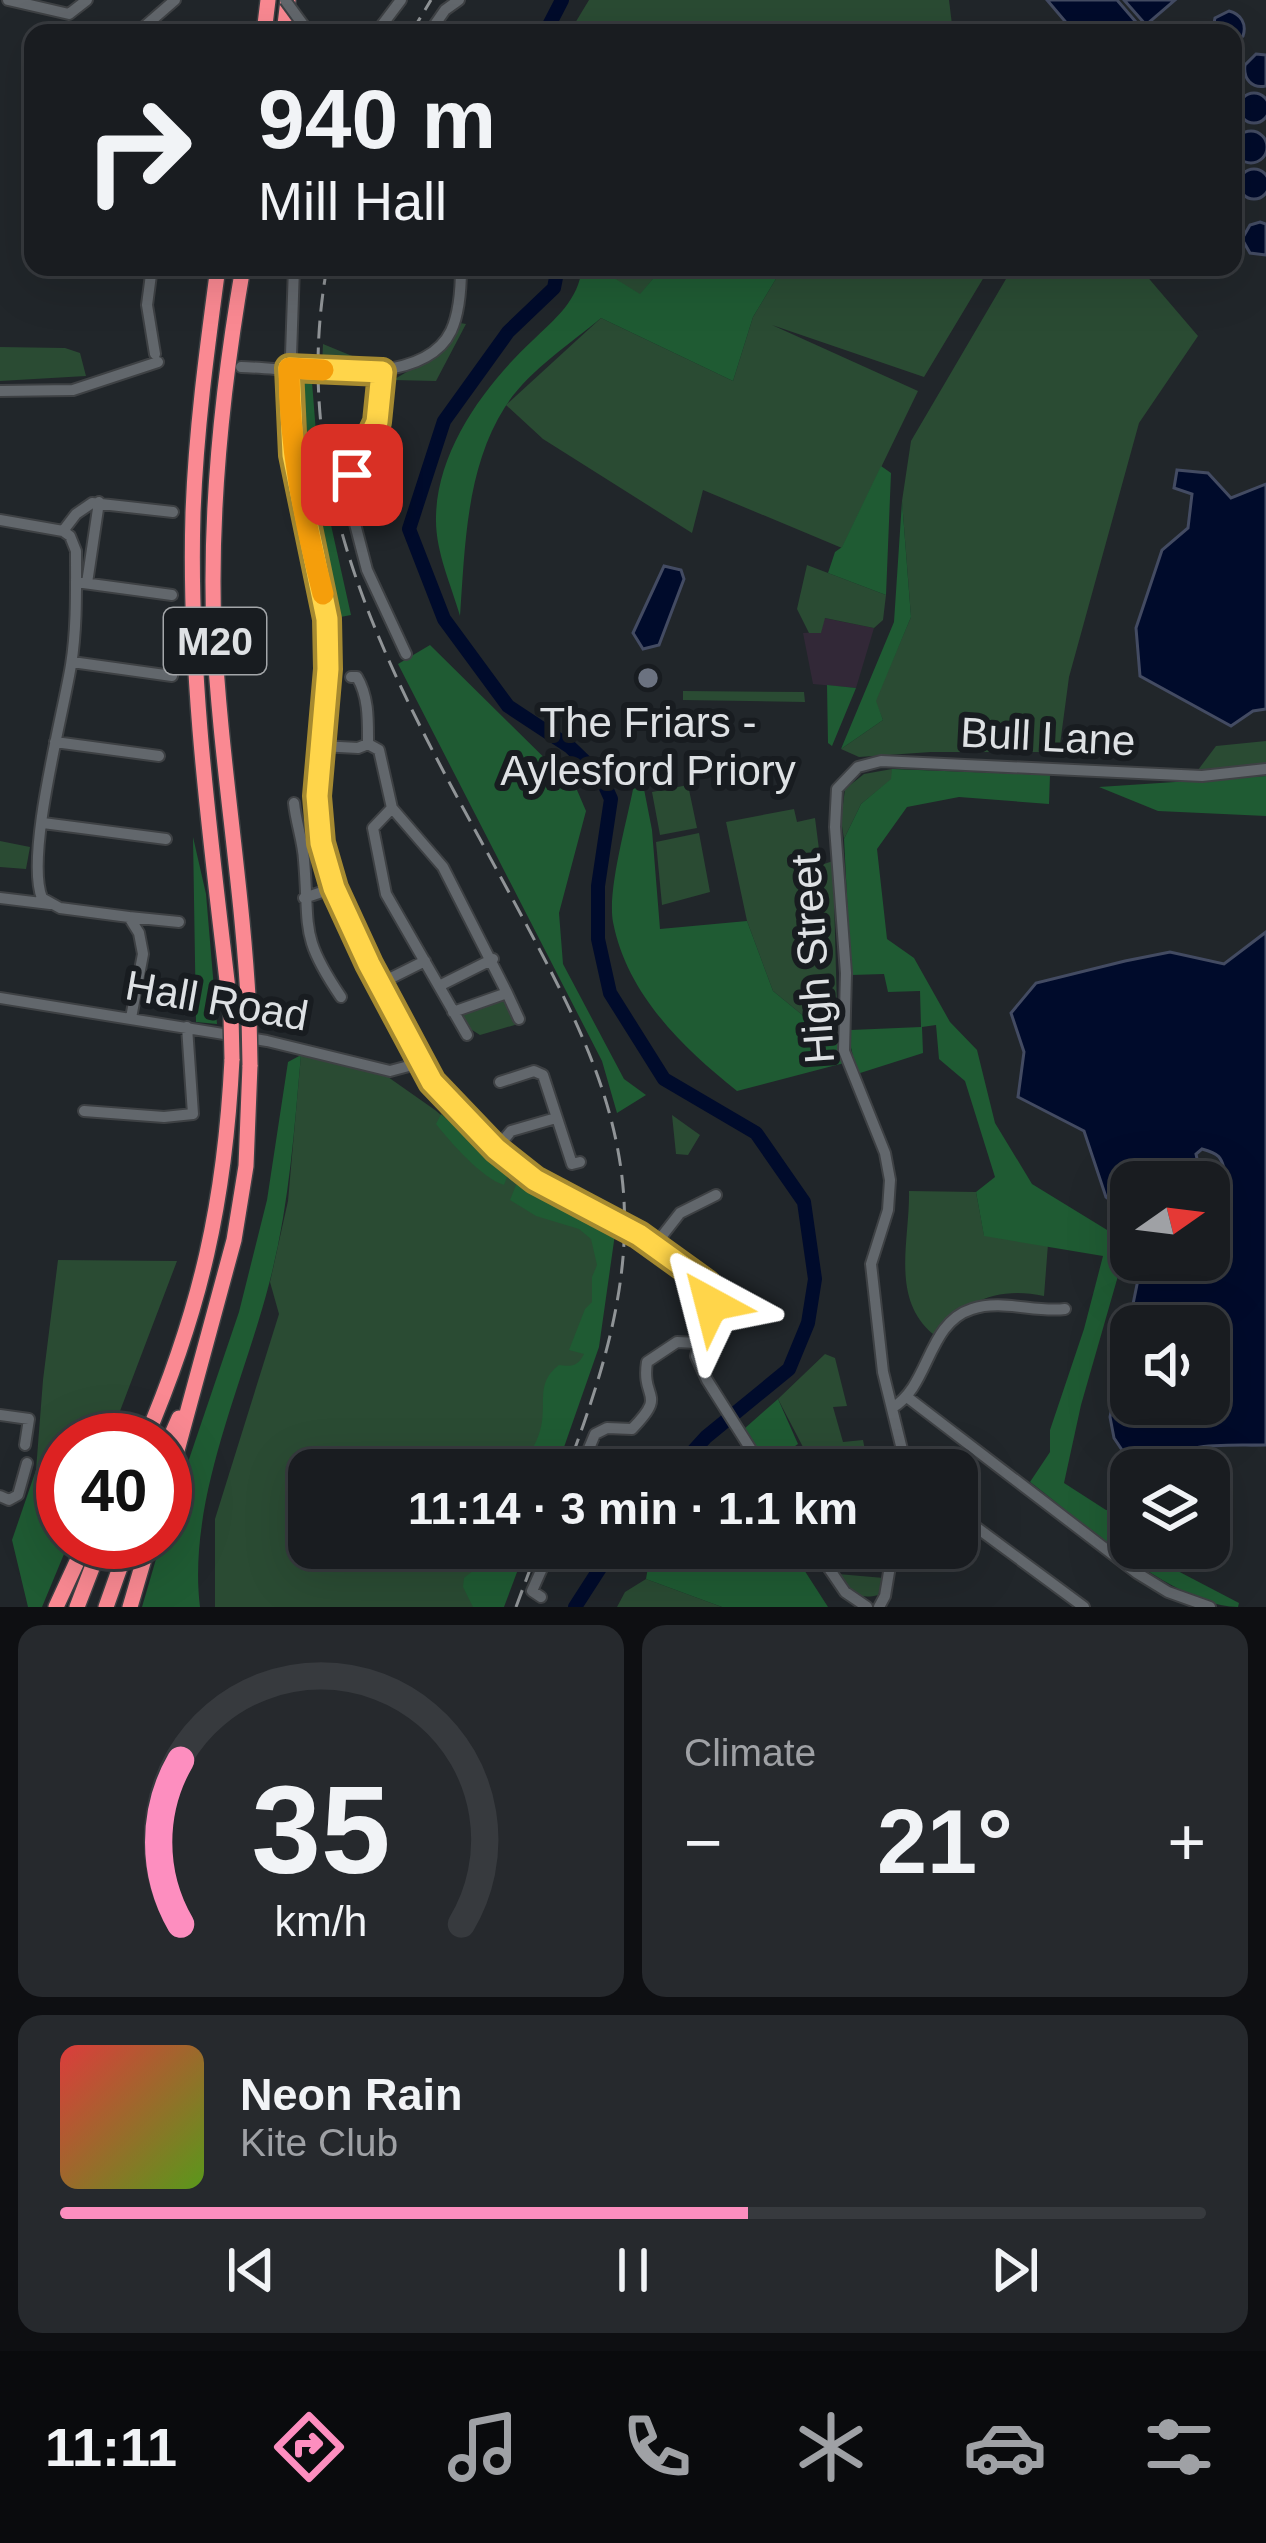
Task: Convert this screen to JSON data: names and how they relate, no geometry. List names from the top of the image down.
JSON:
{
  "streets": {
    "highway": ["M20"],
    "street": ["Bull Lane", "High Street", "Hall Road"]
  },
  "crossings": [
    ["Bull Lane", "High Street"]
  ],
  "places": ["The Friars - Aylesford Priory"],
  "north": "right",
  "page": {
    "turn": ["940 m", "Mill Hall"],
    "limit": "40",
    "trip": "11:14 · 3 min · 1.1 km",
    "tile": "Climate",
    "heat": ["−", "21°", "+"],
    "song": ["Neon Rain", "Kite Club"],
    "tabs": "11:11",
    "gauge": ["35", "km/h"]
  }
}
